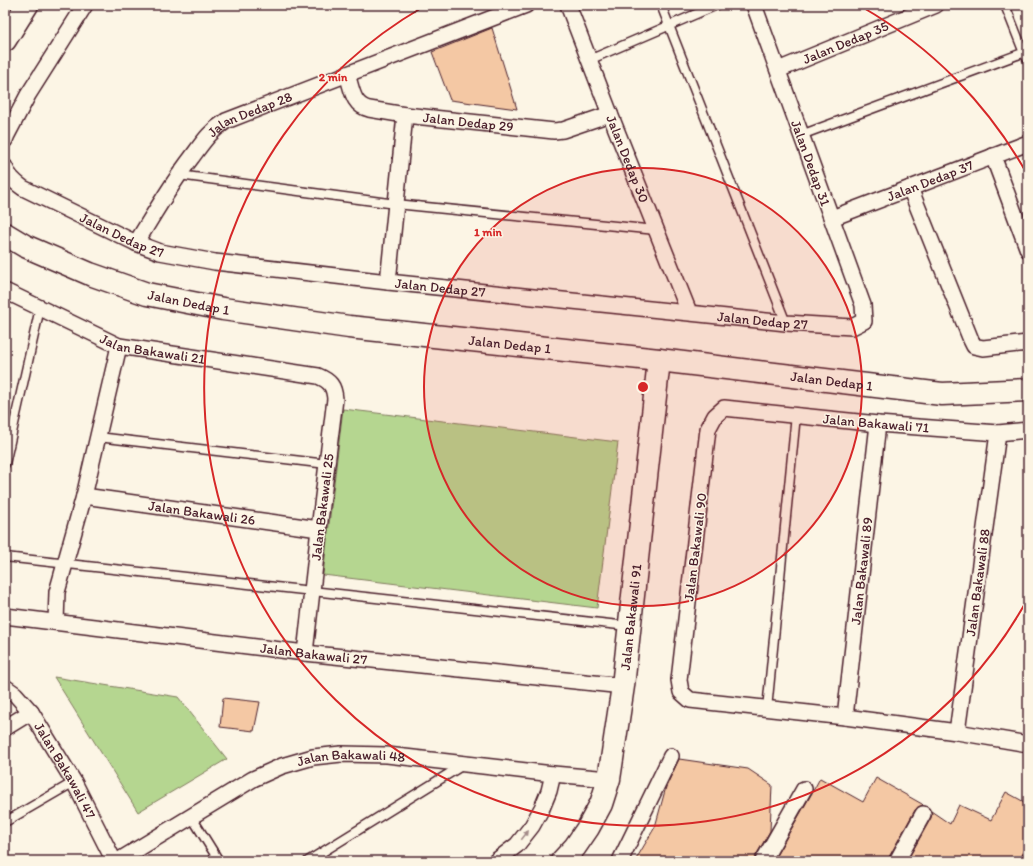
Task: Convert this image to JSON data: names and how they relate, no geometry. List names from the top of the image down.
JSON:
{
  "streets": {
    "main road": ["Jalan Dedap 1", "Jalan Bakawali 91"],
    "street": [
      "Jalan Dedap 35",
      "Jalan Dedap 28",
      "Jalan Dedap 29",
      "Jalan Dedap 30",
      "Jalan Dedap 31",
      "Jalan Dedap 37",
      "Jalan Dedap 27",
      "Jalan Bakawali 21",
      "Jalan Bakawali 71",
      "Jalan Bakawali 25",
      "Jalan Bakawali 26",
      "Jalan Bakawali 90",
      "Jalan Bakawali 89",
      "Jalan Bakawali 88",
      "Jalan Bakawali 27",
      "Jalan Bakawali 48",
      "Jalan Bakawali 47"
    ]
  },
  "crossings": [
    ["Jalan Dedap 35", "Jalan Dedap 31"],
    ["Jalan Dedap 28", "Jalan Dedap 29"],
    ["Jalan Dedap 28", "Jalan Dedap 27"],
    ["Jalan Dedap 29", "Jalan Dedap 30"],
    ["Jalan Dedap 30", "Jalan Dedap 27"],
    ["Jalan Dedap 31", "Jalan Dedap 37"],
    ["Jalan Dedap 31", "Jalan Dedap 27"],
    ["Jalan Dedap 1", "Jalan Bakawali 91"],
    ["Jalan Bakawali 21", "Jalan Bakawali 25"],
    ["Jalan Bakawali 71", "Jalan Bakawali 90"],
    ["Jalan Bakawali 71", "Jalan Bakawali 89"],
    ["Jalan Bakawali 71", "Jalan Bakawali 88"],
    ["Jalan Bakawali 25", "Jalan Bakawali 26"],
    ["Jalan Bakawali 25", "Jalan Bakawali 27"],
    ["Jalan Bakawali 91", "Jalan Bakawali 27"],
    ["Jalan Bakawali 91", "Jalan Bakawali 48"]
  ],
  "rings": ["2 min", "1 min"]
}
